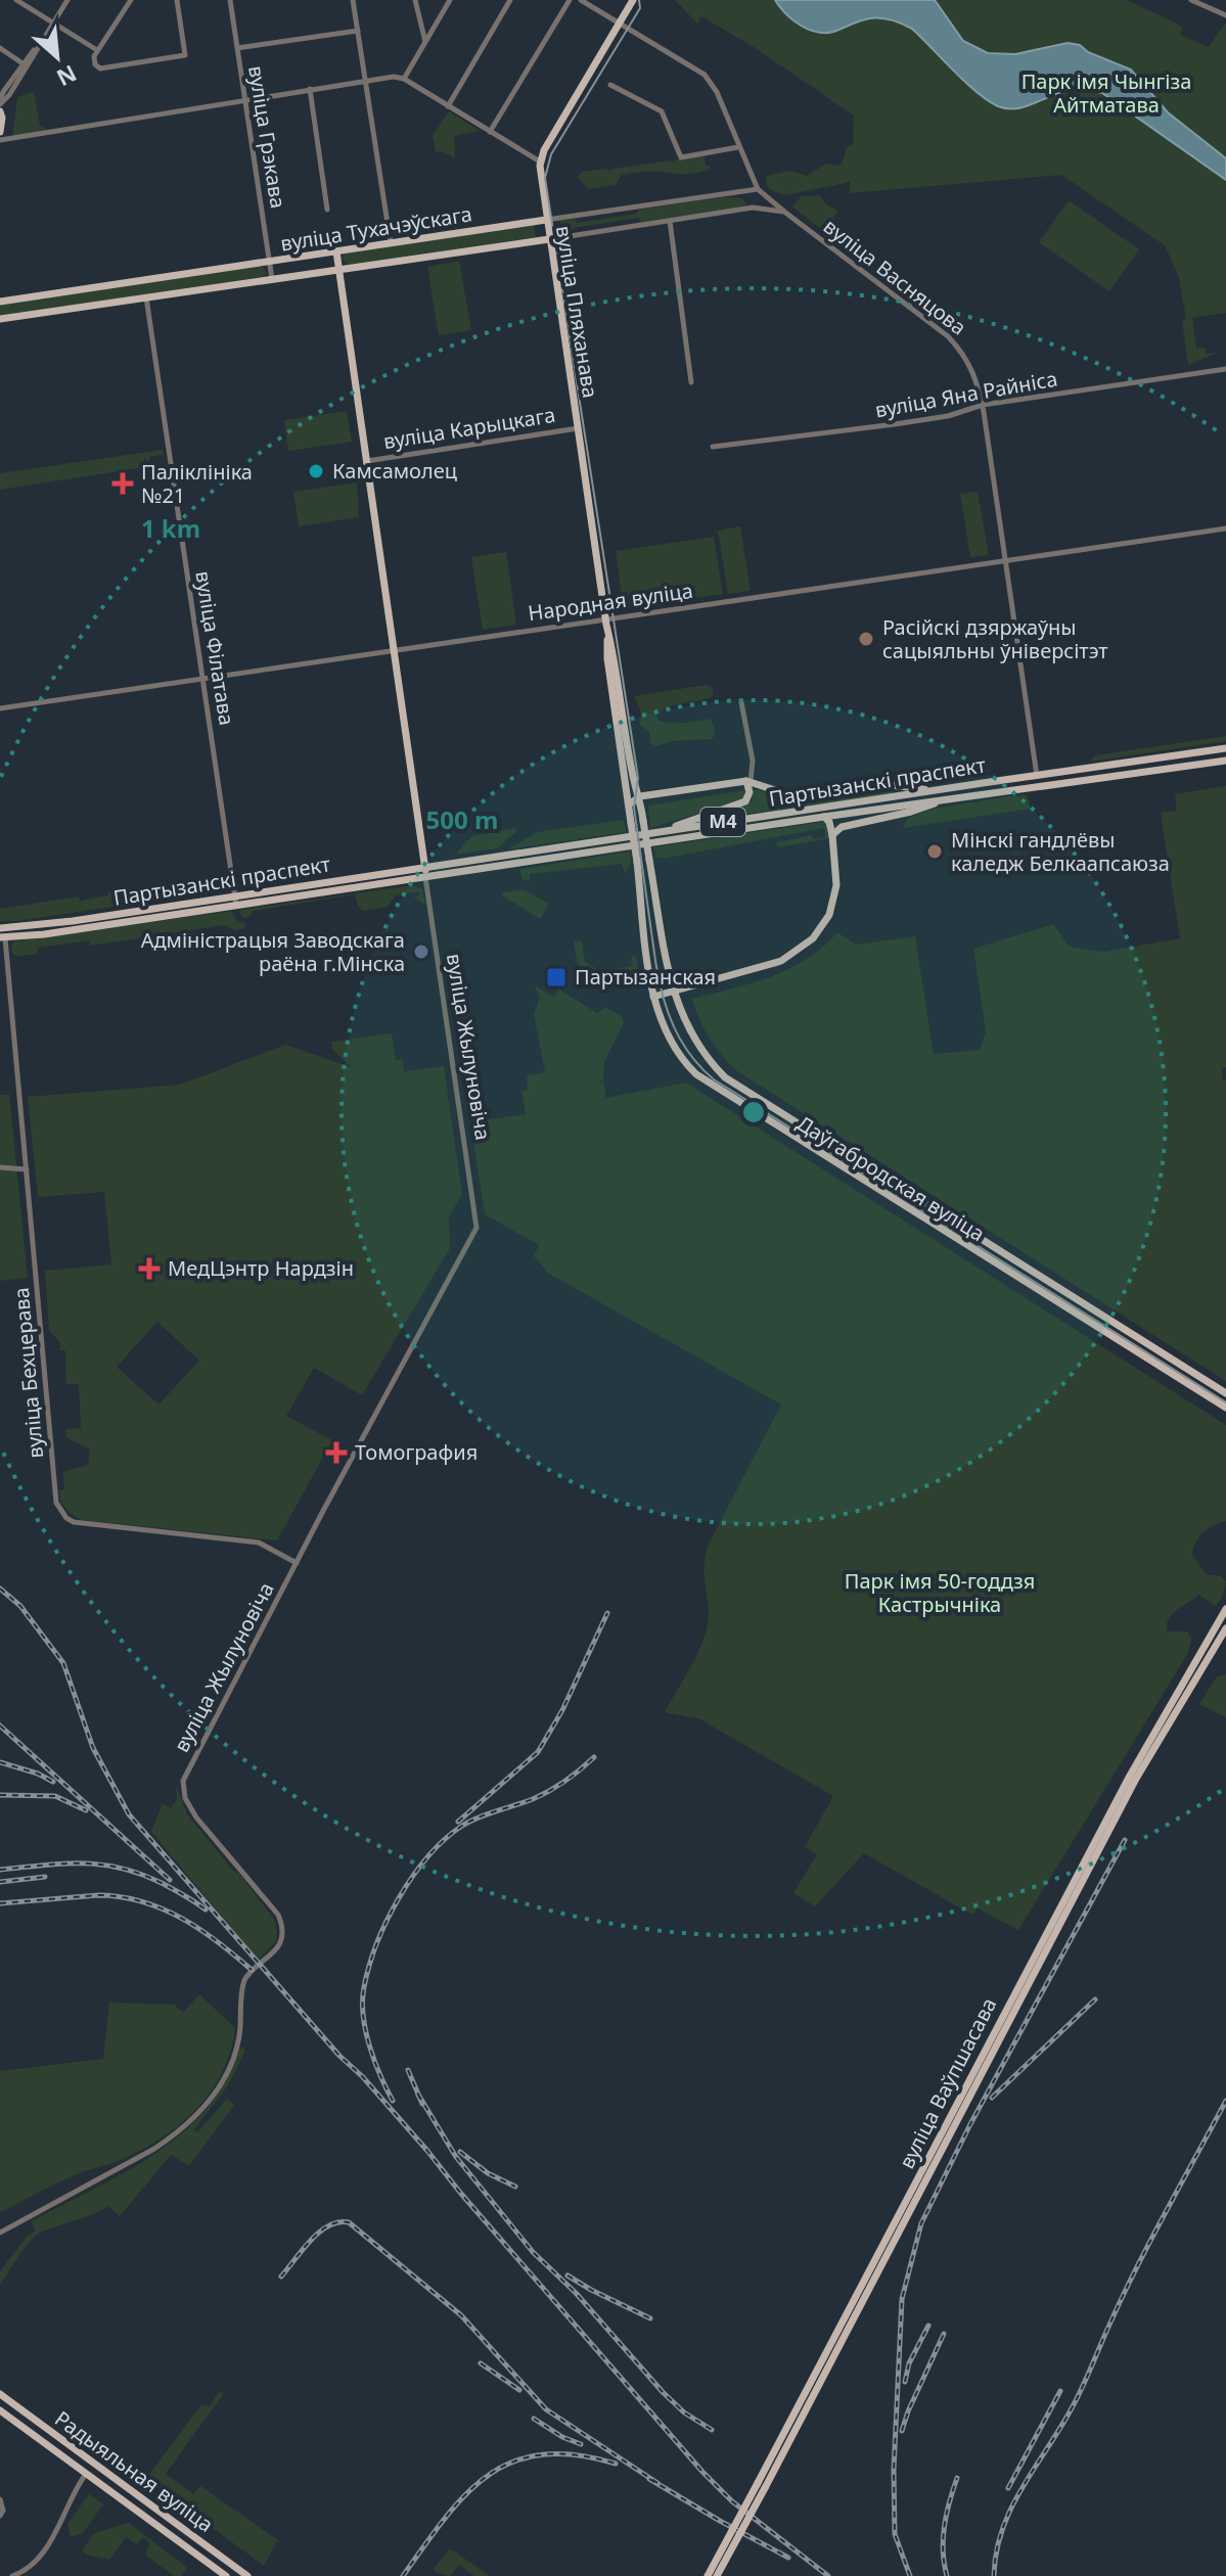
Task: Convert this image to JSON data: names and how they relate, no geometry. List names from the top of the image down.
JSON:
{
  "streets": {
    "main road": [
      "вуліца Тухачэўскага",
      "вуліца Пляханава",
      "Партызанскі праспект",
      "М4",
      "вуліца Жылуновіча",
      "Даўгабродская вуліца",
      "вуліца Ваўпшасава",
      "Радыяльная вуліца"
    ],
    "street": [
      "вуліца Грэкава",
      "вуліца Васняцова",
      "вуліца Яна Райніса",
      "вуліца Карыцкага",
      "Народная вуліца",
      "вуліца Філатава",
      "вуліца Бехцерава"
    ]
  },
  "crossings": [
    ["вуліца Грэкава", "вуліца Тухачэўскага"],
    ["вуліца Тухачэўскага", "вуліца Васняцова"],
    ["вуліца Тухачэўскага", "вуліца Пляханава"],
    ["вуліца Тухачэўскага", "вуліца Філатава"],
    ["вуліца Тухачэўскага", "вуліца Жылуновіча"],
    ["вуліца Васняцова", "вуліца Яна Райніса"],
    ["вуліца Васняцова", "Народная вуліца"],
    ["вуліца Васняцова", "Партызанскі праспект"],
    ["вуліца Пляханава", "вуліца Карыцкага"],
    ["вуліца Пляханава", "Народная вуліца"],
    ["вуліца Пляханава", "Даўгабродская вуліца"],
    ["вуліца Карыцкага", "вуліца Жылуновіча"],
    ["Народная вуліца", "вуліца Філатава"],
    ["Народная вуліца", "вуліца Жылуновіча"],
    ["вуліца Філатава", "Партызанскі праспект"],
    ["Партызанскі праспект", "вуліца Жылуновіча"],
    ["Партызанскі праспект", "вуліца Бехцерава"],
    ["вуліца Жылуновіча", "вуліца Бехцерава"]
  ],
  "parks": ["Парк імя Чынгіза Айтматава", "Парк імя 50-годдзя Кастрычніка"],
  "places": {
    "other": [
      "Камсамолец",
      "Расійскі дзяржаўны сацыяльны ўніверсітэт",
      "Мінскі гандлёвы каледж Белкаапсаюза",
      "Адміністрацыя Заводскага раёна г.Мінска"
    ],
    "health": ["Паліклініка №21", "МедЦэнтр Нардзін", "Томография"],
    "transit": ["Партызанская"]
  },
  "north": "bottom right",
  "rings": ["1 km", "500 m"]
}
